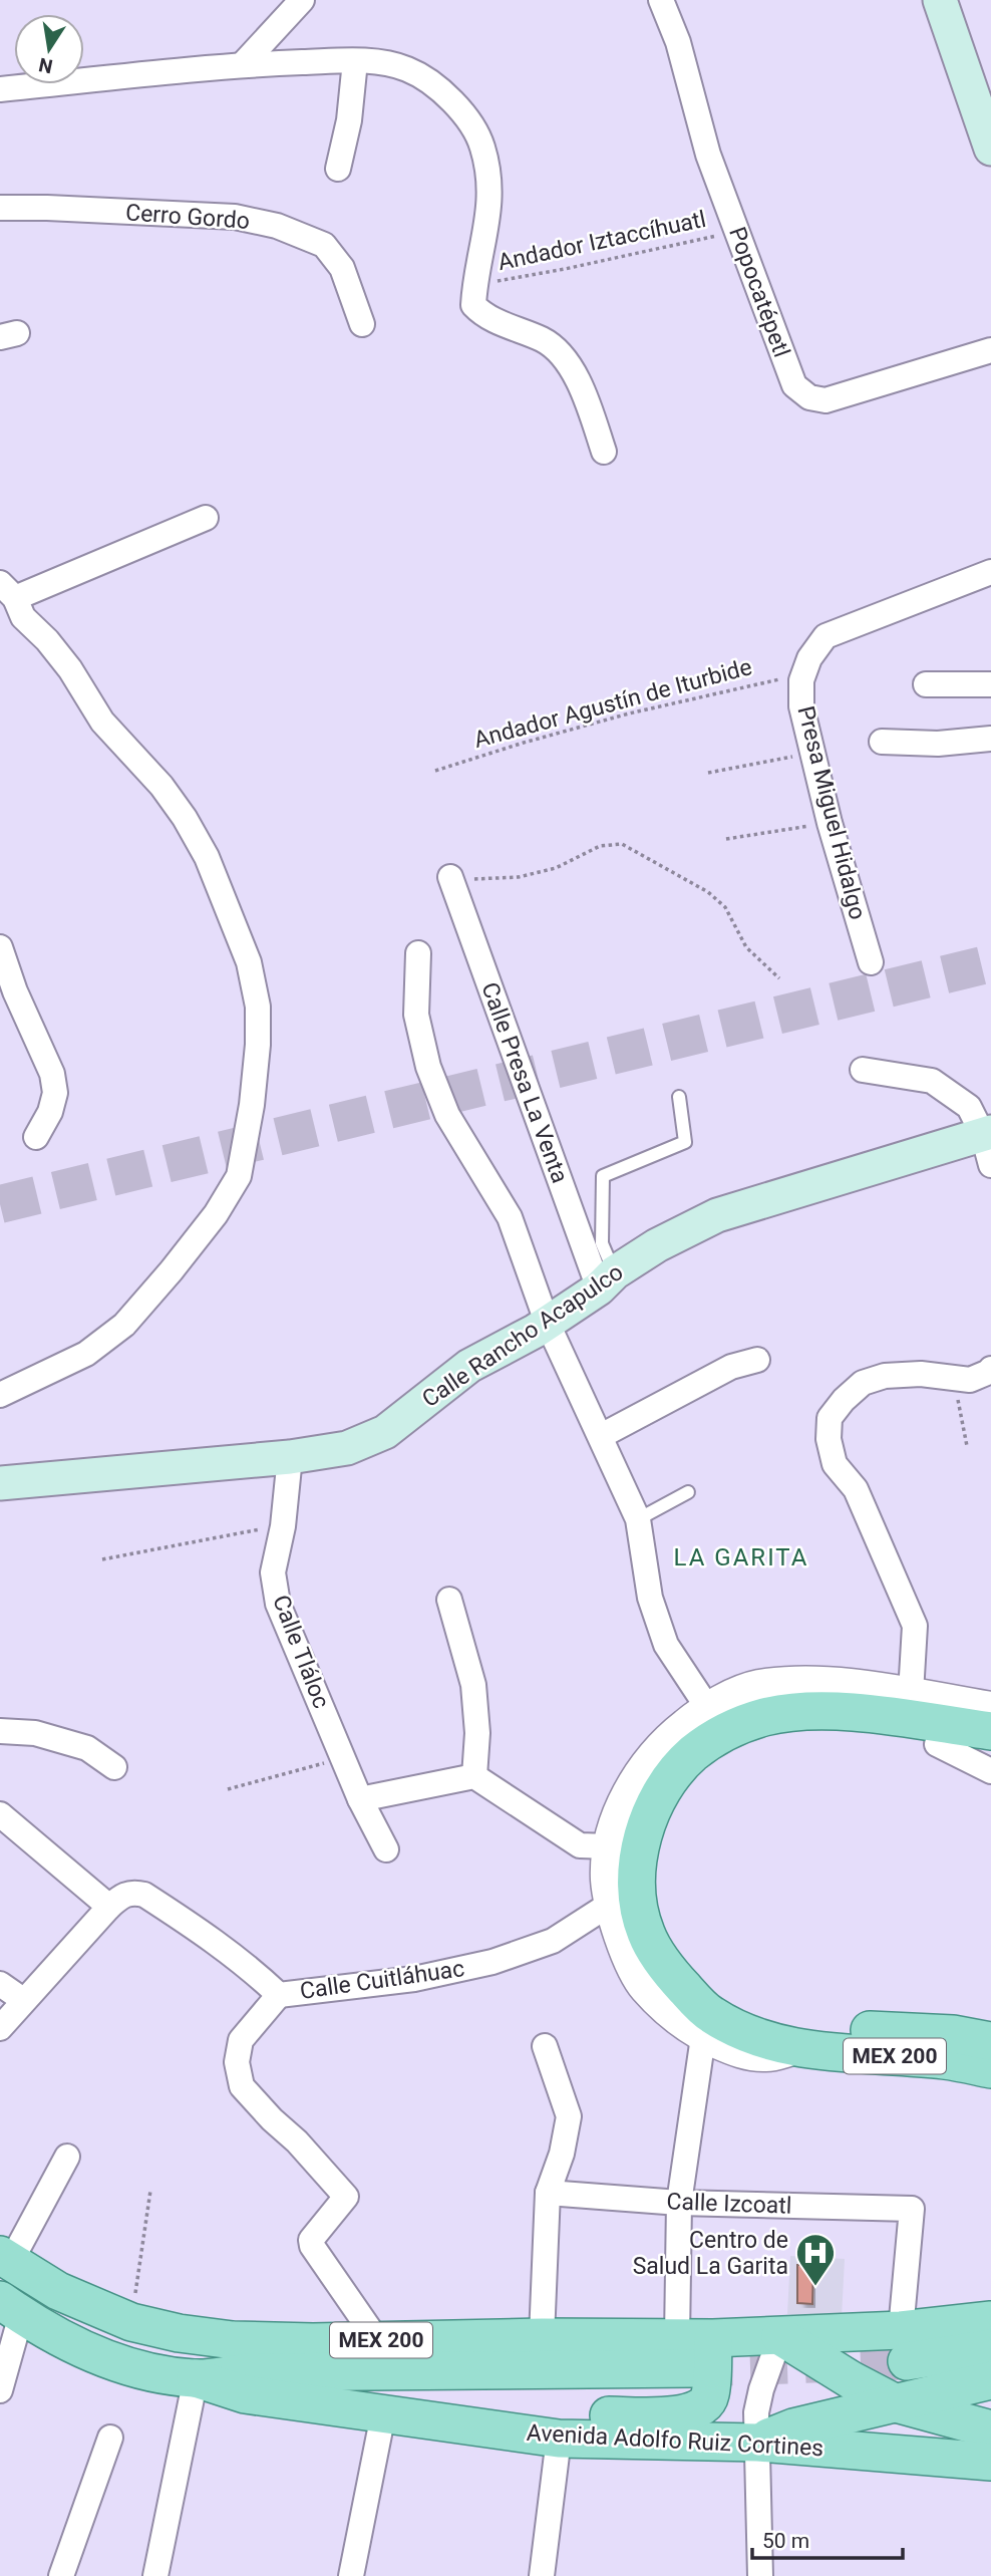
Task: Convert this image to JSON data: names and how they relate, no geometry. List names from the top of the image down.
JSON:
{
  "streets": {
    "main road": ["Calle Rancho Acapulco", "MEX 200", "Avenida Adolfo Ruiz Cortines"],
    "street": [
      "Cerro Gordo",
      "Popocatépetl",
      "Presa Miguel Hidalgo",
      "Calle Presa La Venta",
      "Calle Tláloc",
      "Calle Cuitláhuac",
      "Calle Izcoatl"
    ],
    "path": ["Andador Iztaccíhuatl", "Andador Agustín de Iturbide"]
  },
  "crossings": [
    ["Andador Iztaccíhuatl", "Popocatépetl"],
    ["Andador Agustín de Iturbide", "Presa Miguel Hidalgo"],
    ["Calle Presa La Venta", "Calle Rancho Acapulco"],
    ["Calle Rancho Acapulco", "Calle Tláloc"],
    ["MEX 200", "Calle Izcoatl"],
    ["MEX 200", "Avenida Adolfo Ruiz Cortines"]
  ],
  "districts": ["LA GARITA"],
  "places": {
    "hospital": ["Centro de Salud La Garita"]
  },
  "scale_bar": "50 m",
  "north": "bottom"
}
